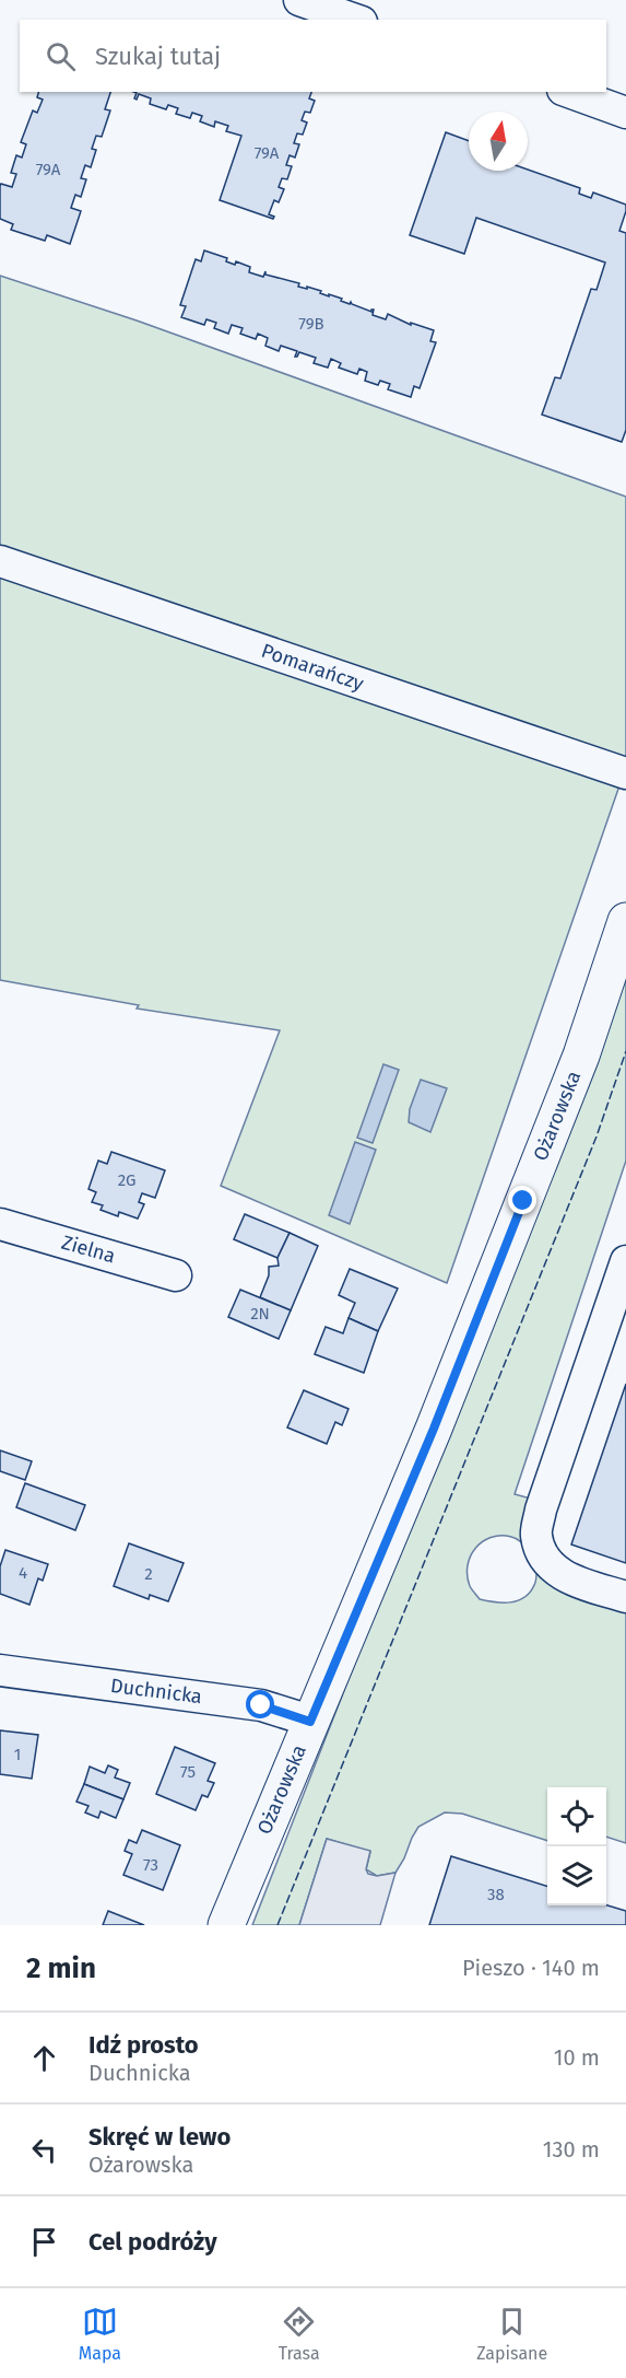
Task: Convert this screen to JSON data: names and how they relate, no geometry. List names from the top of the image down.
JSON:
{
  "streets": {
    "main road": ["Ożarowska"],
    "street": ["Pomarańczy", "Zielna", "Duchnicka"]
  },
  "crossings": [
    ["Ożarowska", "Duchnicka"]
  ],
  "house_numbers": [
    "79A",
    "79A",
    "79B",
    "2G",
    "2N",
    "4",
    "2",
    "1",
    "75",
    "73",
    "38"
  ],
  "north": "top",
  "page": {
    "search": "Szukaj tutaj",
    "heading": ["2 min", "Pieszo · 140 m"],
    "list": [
      ["Idź prosto", "Duchnicka", "10 m"],
      ["Skręć w lewo", "Ożarowska", "130 m"],
      "Cel podróży"
    ],
    "nav": ["Mapa", "Trasa", "Zapisane"]
  }
}
